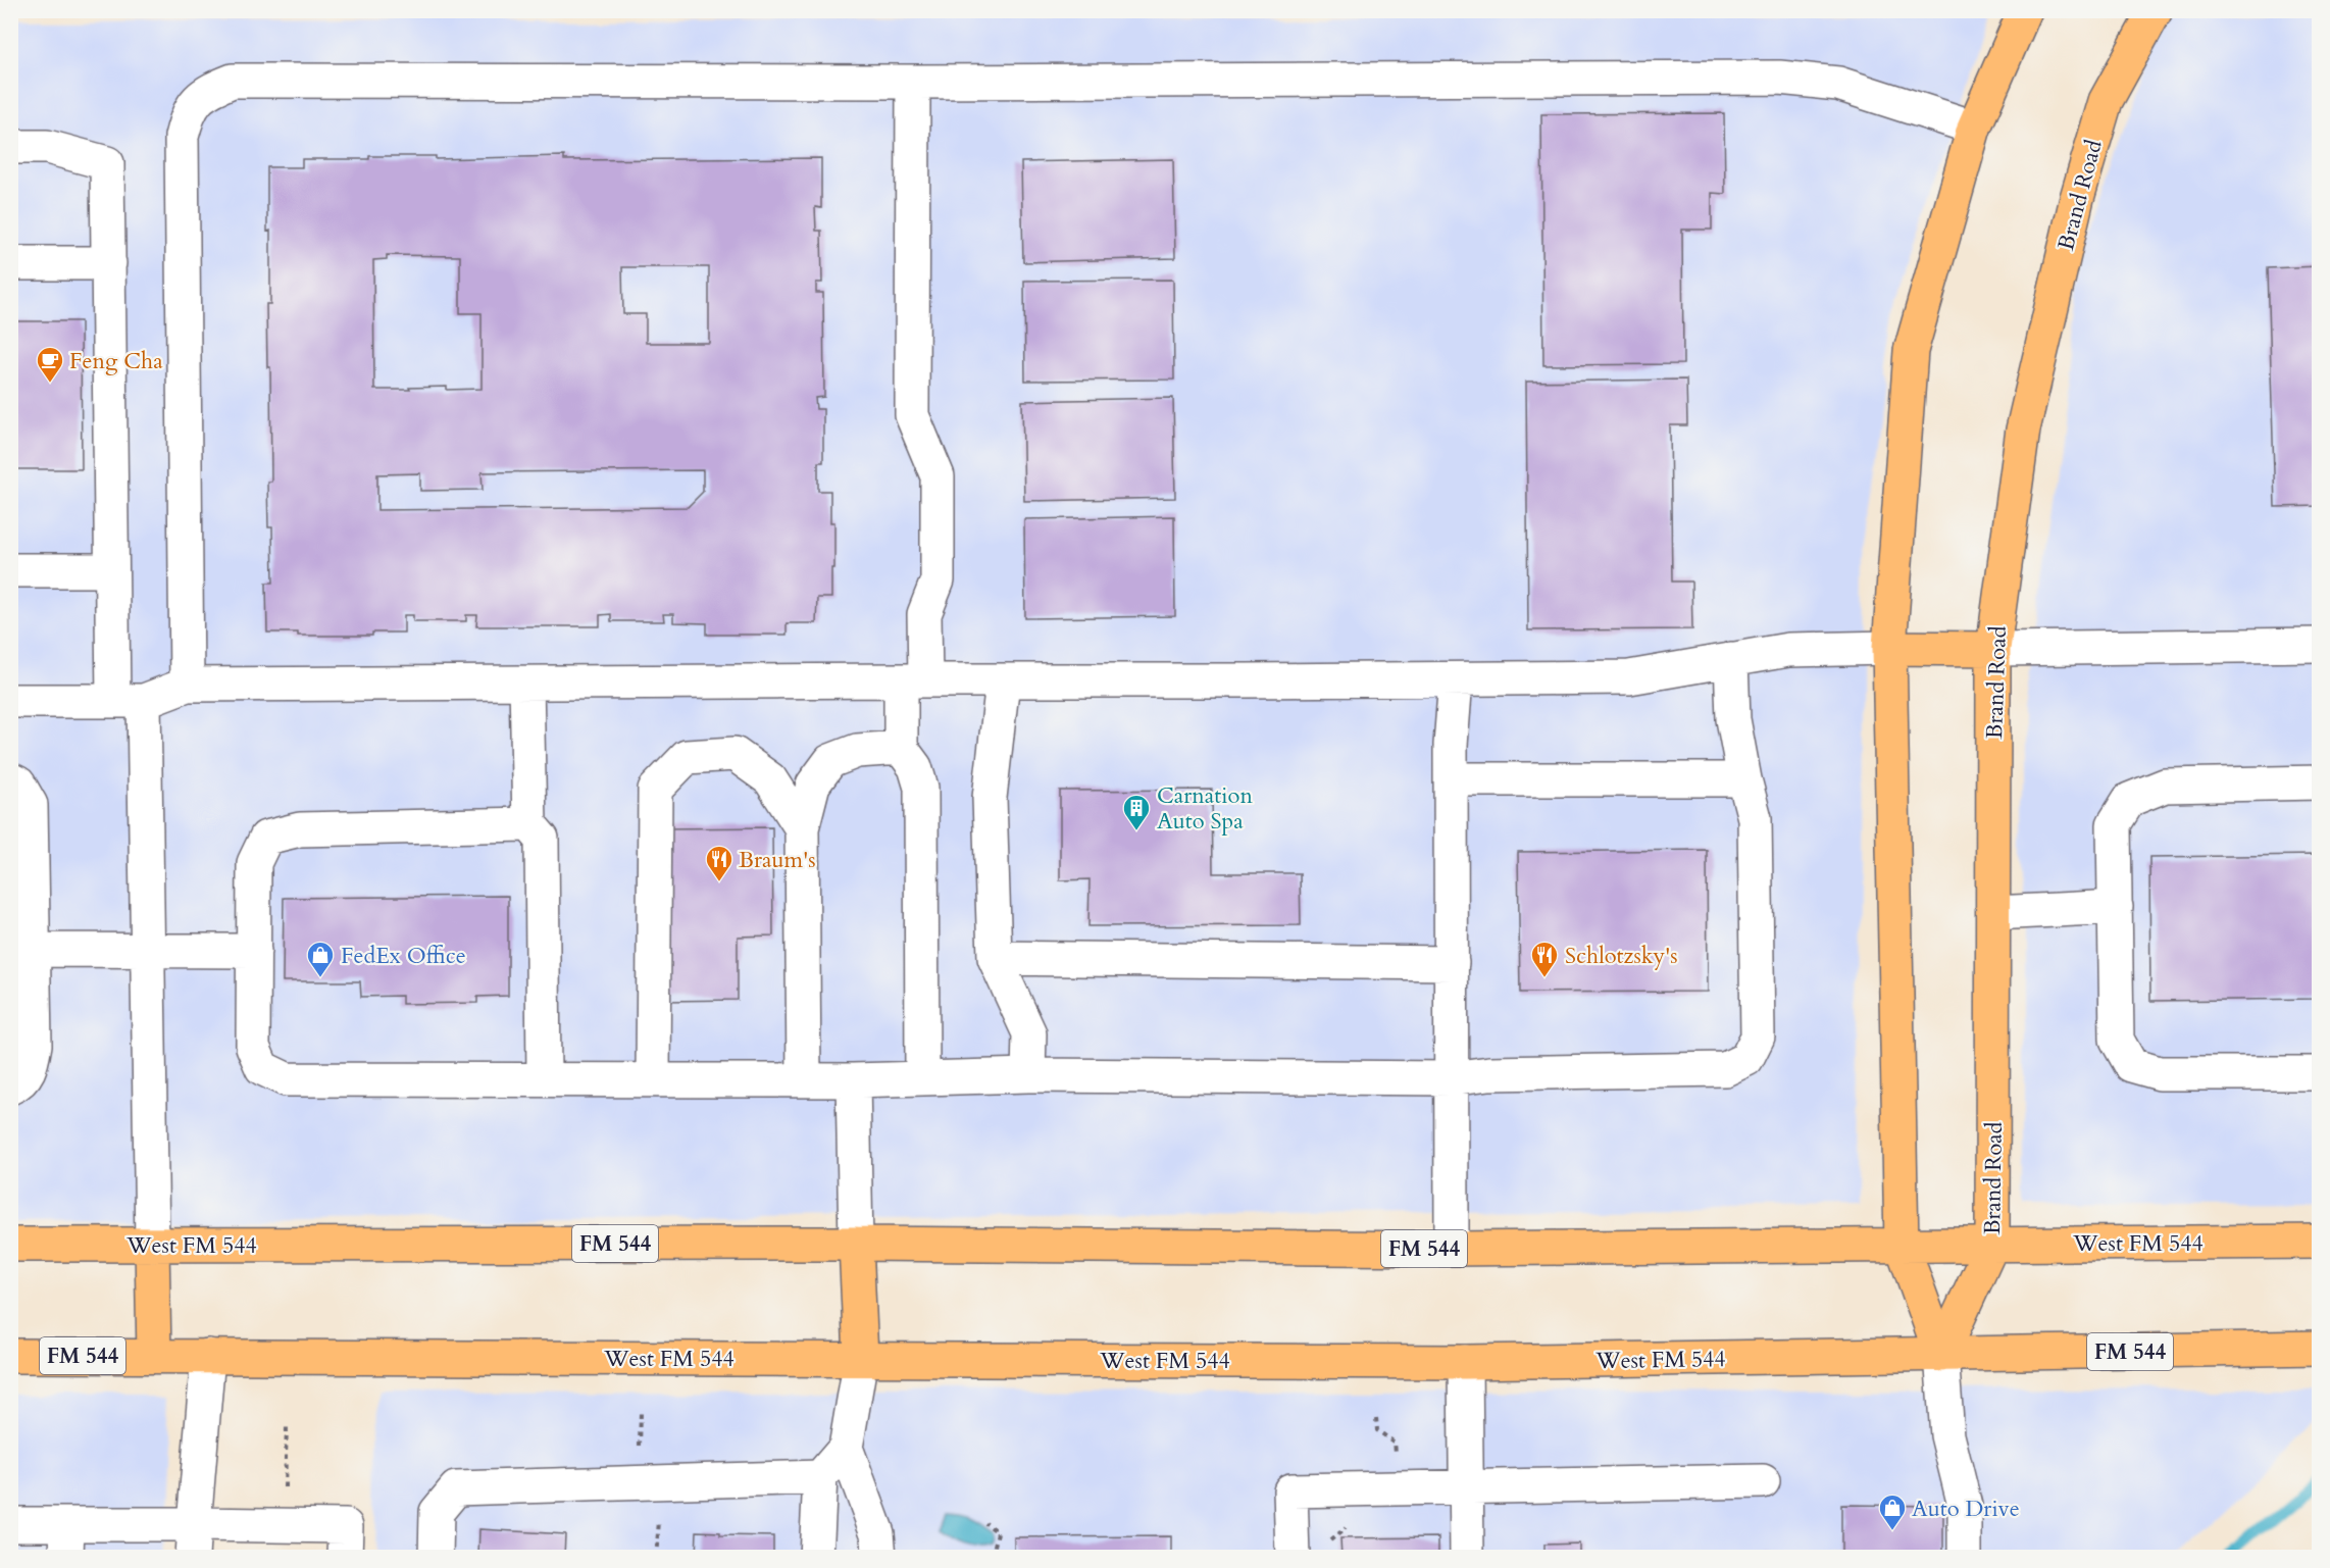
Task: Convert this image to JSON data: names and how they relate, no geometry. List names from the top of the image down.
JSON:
{
  "streets": {
    "main road": ["Brand Road", "West FM 544", "FM 544"]
  },
  "crossings": [
    ["Brand Road", "West FM 544"]
  ],
  "places": {
    "cafe": ["Feng Cha"],
    "building": ["Carnation Auto Spa"],
    "restaurant": ["Braum's", "Schlotzsky's"],
    "shop": ["FedEx Office", "Auto Drive"]
  }
}
